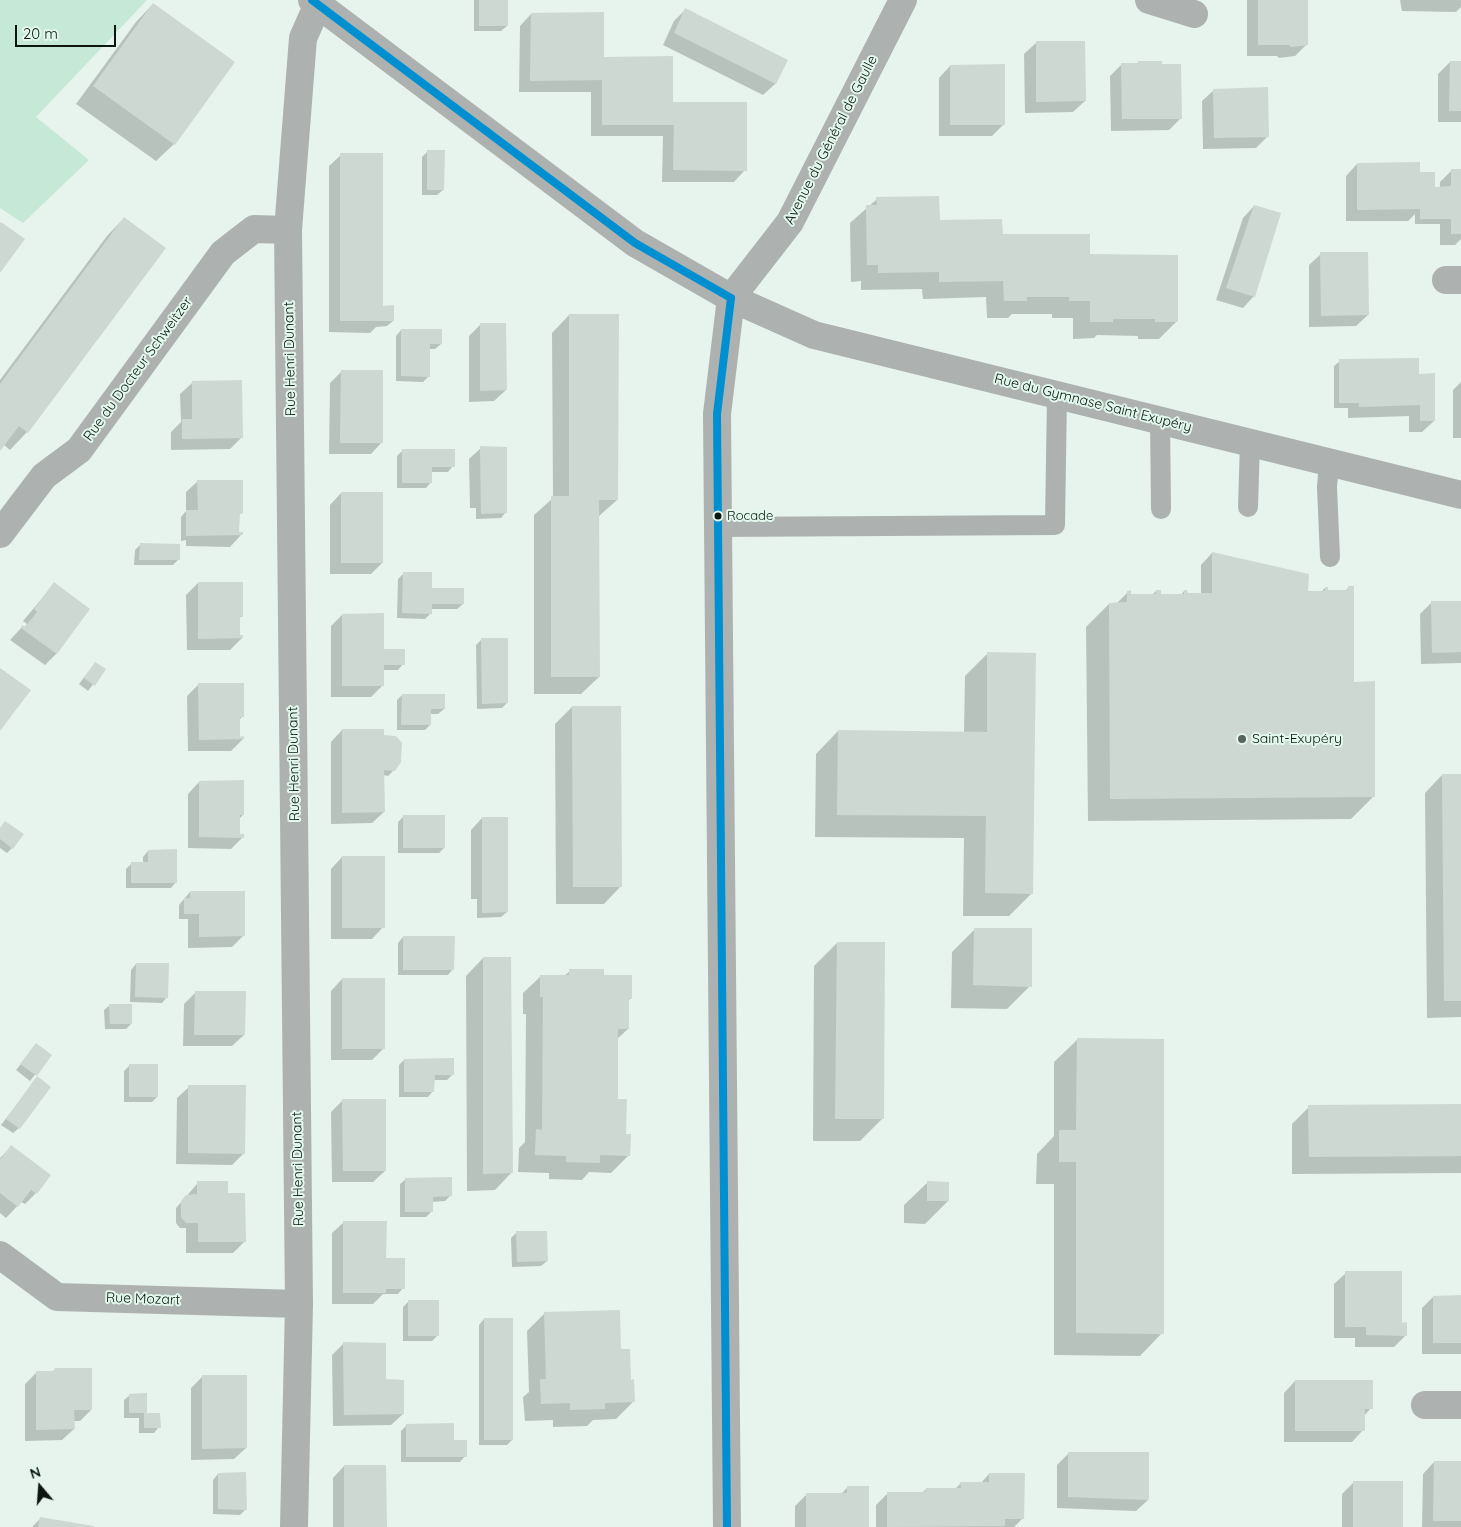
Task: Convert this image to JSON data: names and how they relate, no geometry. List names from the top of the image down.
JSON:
{
  "streets": {
    "street": [
      "Avenue du Général de Gaulle",
      "Rue Henri Dunant",
      "Rue du Docteur Schweitzer",
      "Rue du Gymnase Saint Exupéry",
      "Rue Mozart"
    ]
  },
  "crossings": [
    ["Avenue du Général de Gaulle", "Rue Henri Dunant"],
    ["Avenue du Général de Gaulle", "Rue du Gymnase Saint Exupéry"],
    ["Rue Henri Dunant", "Rue du Docteur Schweitzer"],
    ["Rue Henri Dunant", "Rue du Gymnase Saint Exupéry"],
    ["Rue Henri Dunant", "Rue Mozart"]
  ],
  "places": ["Rocade", "Saint-Exupéry"],
  "scale_bar": "20 m",
  "north": "top"
}
